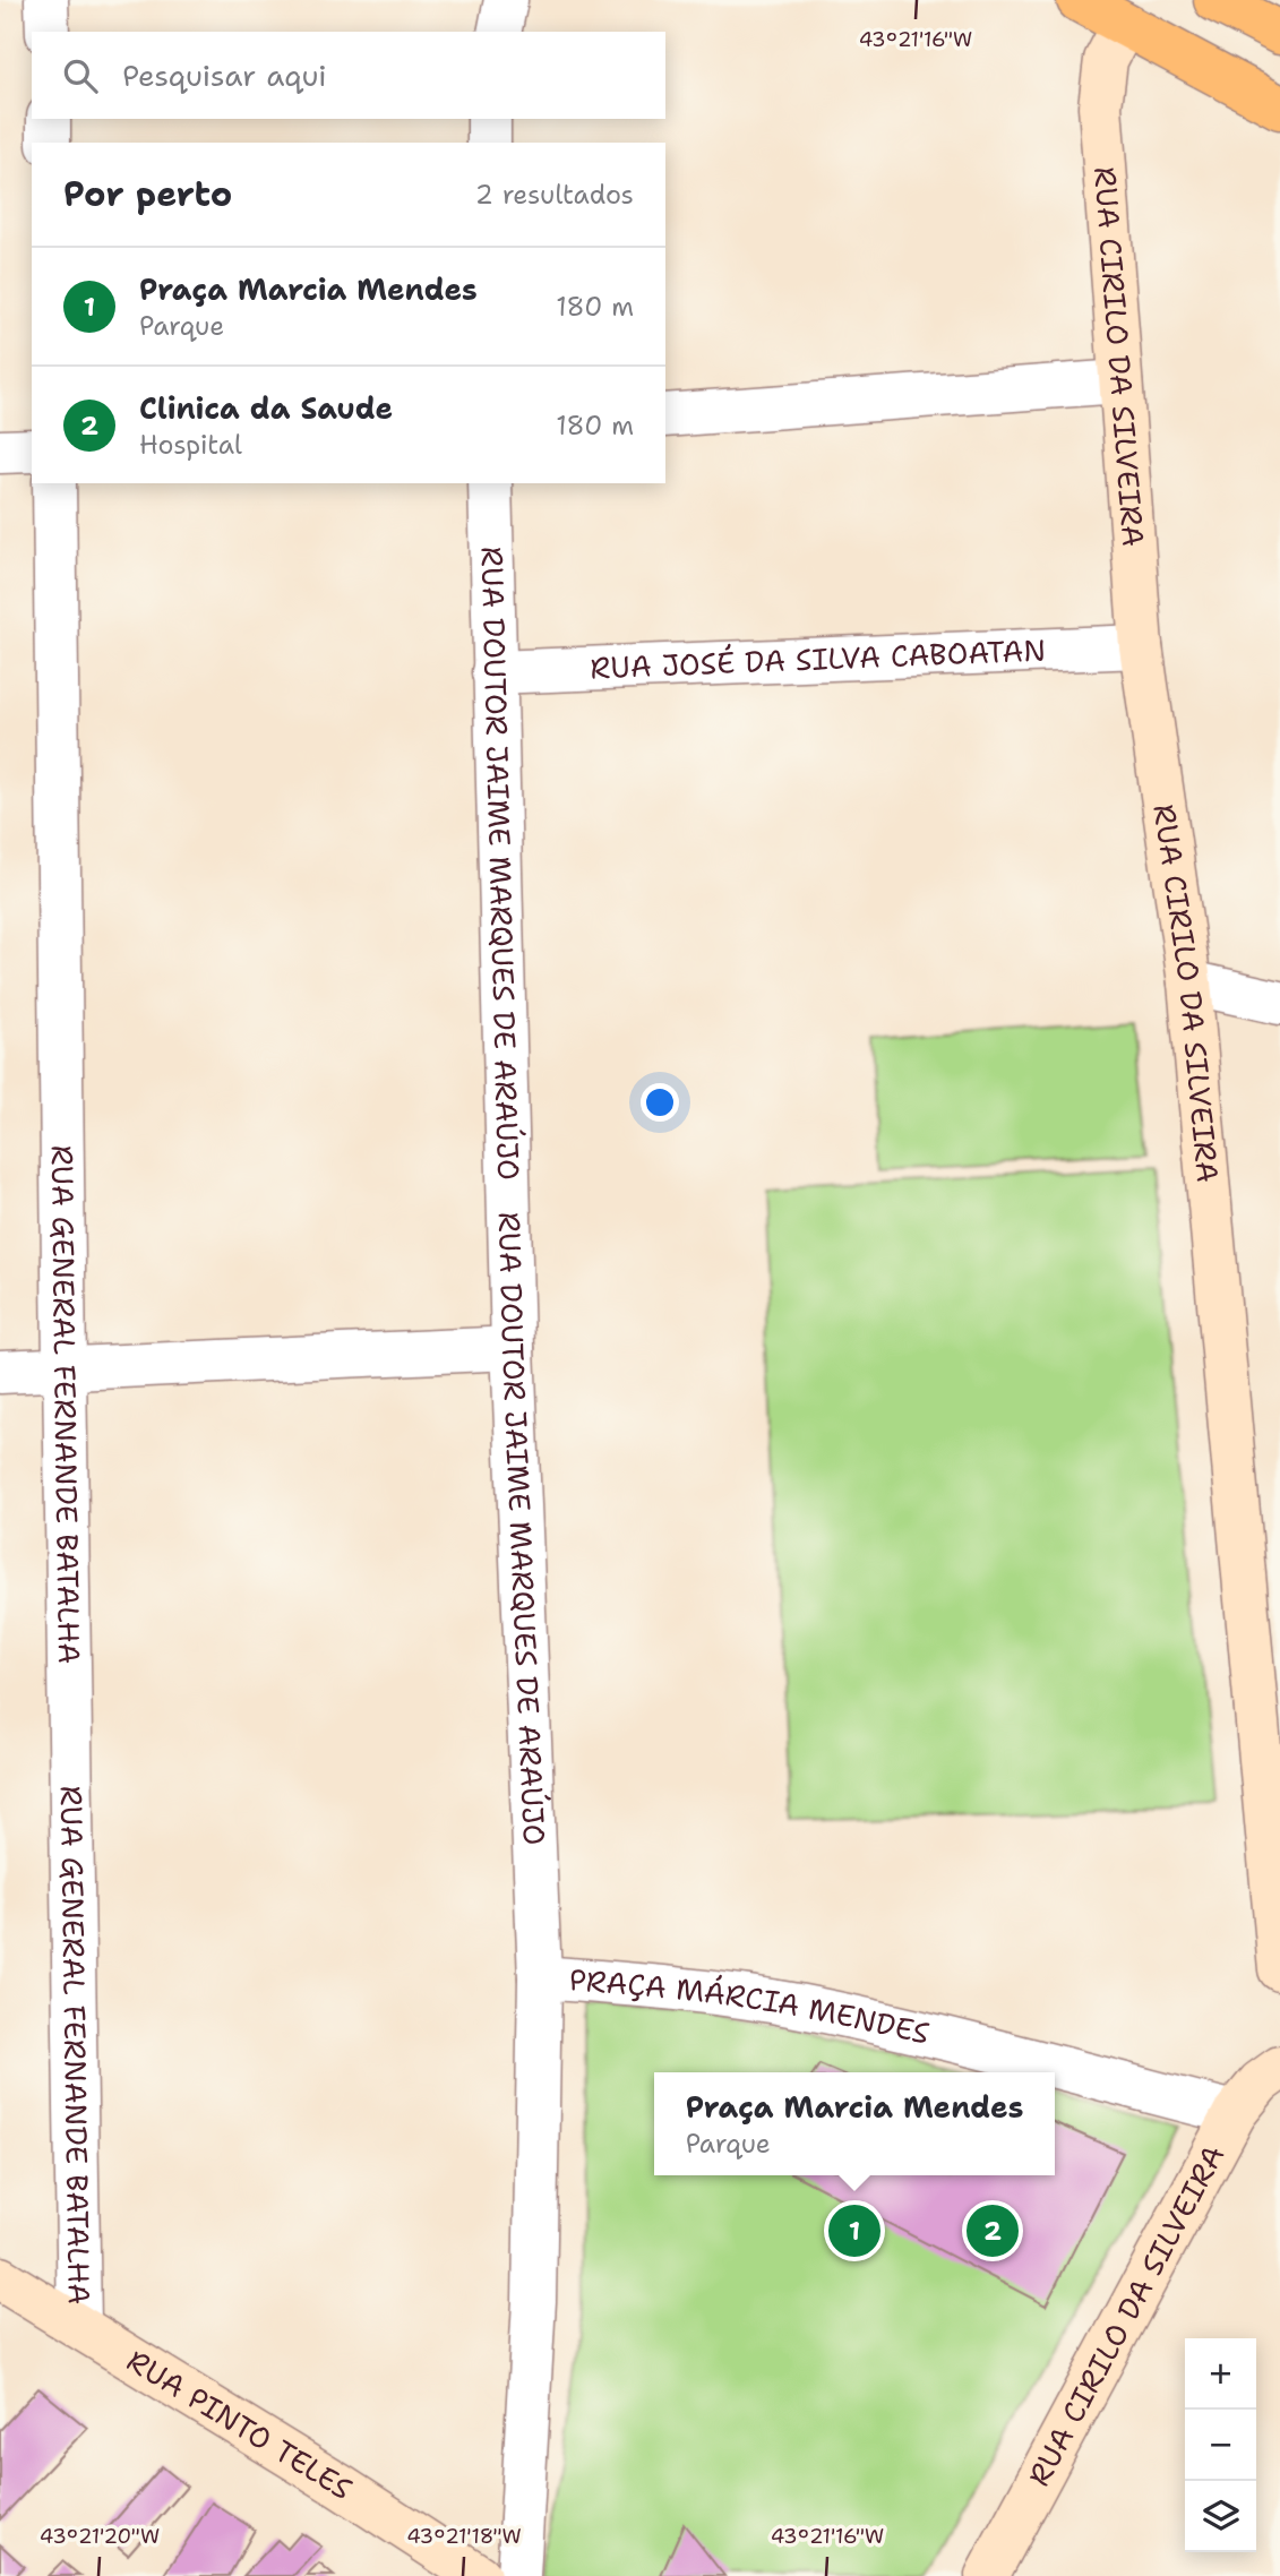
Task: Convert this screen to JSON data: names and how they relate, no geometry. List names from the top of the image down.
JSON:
{
  "streets": {
    "street": [
      "RUA CIRILO DA SILVEIRA",
      "RUA JOSÉ DA SILVA CABOATAN",
      "RUA DOUTOR JAIME MARQUES DE ARAÚJO",
      "RUA GENERAL FERNANDE BATALHA",
      "PRAÇA MÁRCIA MENDES",
      "RUA PINTO TELES"
    ]
  },
  "crossings": [
    ["RUA CIRILO DA SILVEIRA", "RUA JOSÉ DA SILVA CABOATAN"],
    ["RUA CIRILO DA SILVEIRA", "PRAÇA MÁRCIA MENDES"],
    ["RUA JOSÉ DA SILVA CABOATAN", "RUA DOUTOR JAIME MARQUES DE ARAÚJO"],
    ["RUA DOUTOR JAIME MARQUES DE ARAÚJO", "PRAÇA MÁRCIA MENDES"],
    ["RUA GENERAL FERNANDE BATALHA", "RUA PINTO TELES"]
  ],
  "page": {
    "search": "Pesquisar aqui",
    "heading": ["Por perto", "2 resultados"],
    "list": [
      {
        "mark": "1",
        "name": "Praça Marcia Mendes",
        "note": "Parque",
        "value": "180 m"
      },
      {
        "mark": "2",
        "name": "Clinica da Saude",
        "note": "Hospital",
        "value": "180 m"
      }
    ],
    "popup": ["Praça Marcia Mendes", "Parque"],
    "pins": ["1", "2"],
    "map_buttons": ["+", "−"]
  },
  "coordinates": ["43°21'16\"W", "43°21'20\"W", "43°21'18\"W"]
}
